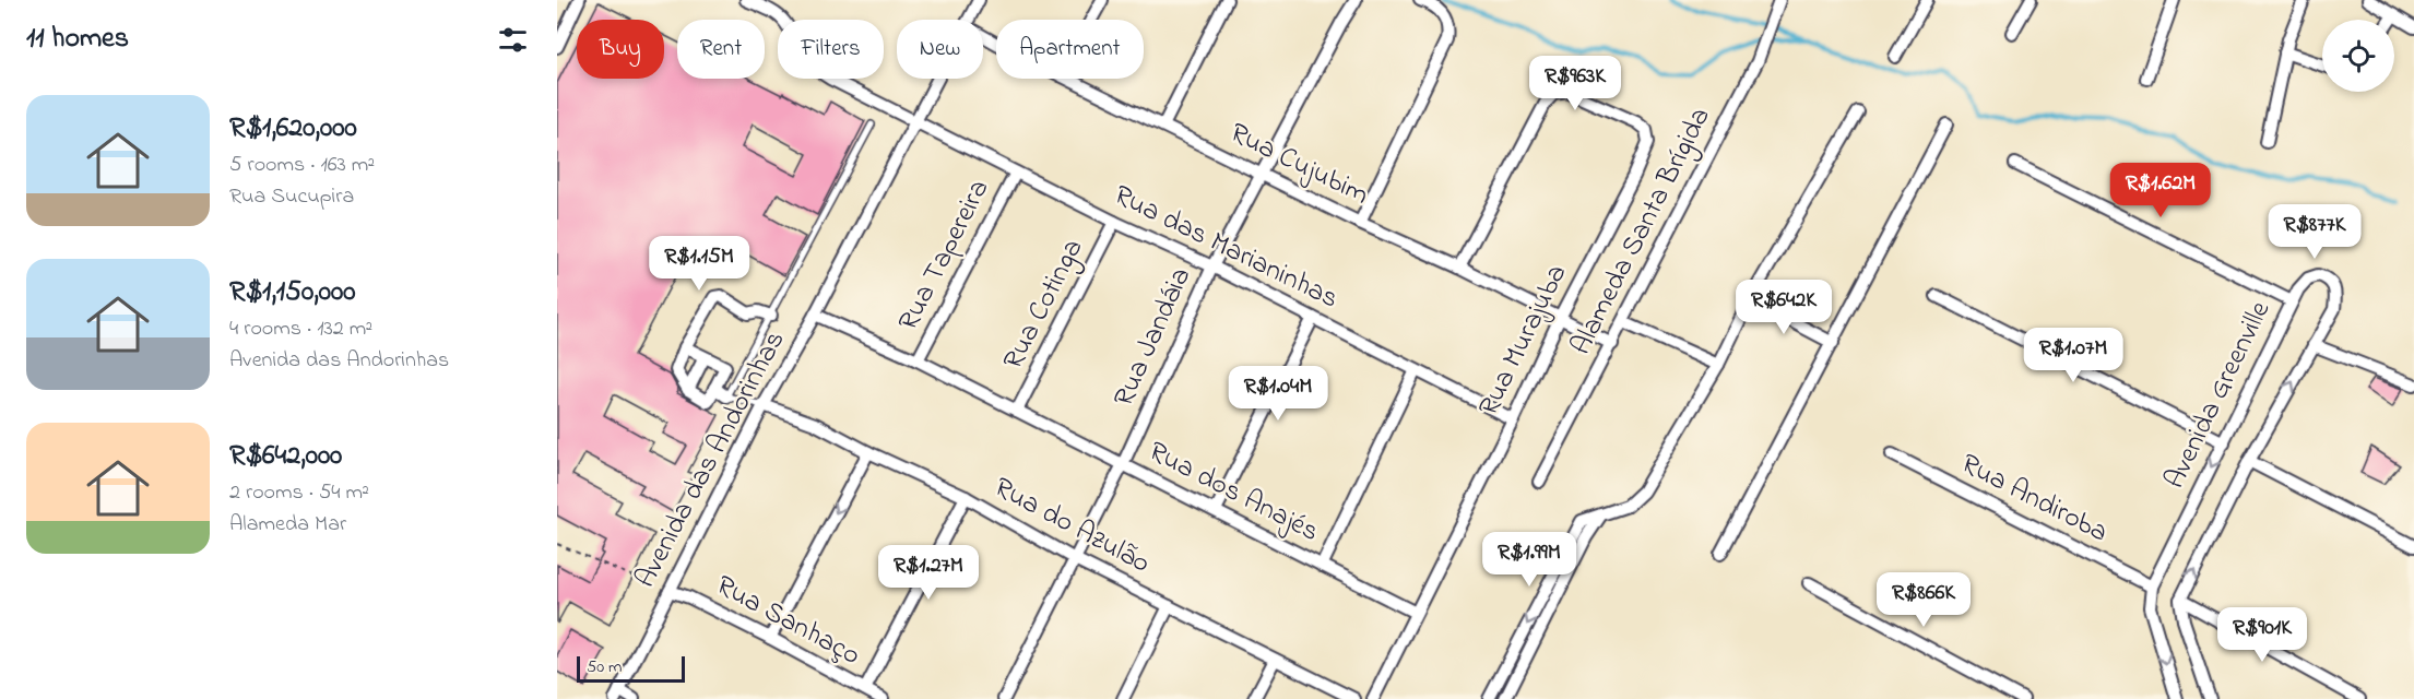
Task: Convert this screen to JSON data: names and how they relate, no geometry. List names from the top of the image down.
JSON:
{
  "streets": {
    "street": [
      "Rua Cujubim",
      "Alameda Santa Brígida",
      "Rua das Marianinhas",
      "Rua Tapereira",
      "Rua Cotinga",
      "Rua Jandáia",
      "Rua Murajuba",
      "Avenida Greenville",
      "Avenida das Andorinhas",
      "Rua dos Anajés",
      "Rua Andiroba",
      "Rua do Azulão",
      "Rua Sanhaço"
    ]
  },
  "crossings": [
    ["Rua Cujubim", "Alameda Santa Brígida"],
    ["Rua Cujubim", "Rua Jandáia"],
    ["Rua Cujubim", "Rua Murajuba"],
    ["Rua das Marianinhas", "Rua Tapereira"],
    ["Rua das Marianinhas", "Rua Cotinga"],
    ["Rua das Marianinhas", "Rua Jandáia"],
    ["Rua das Marianinhas", "Rua Murajuba"],
    ["Rua das Marianinhas", "Avenida das Andorinhas"],
    ["Rua Tapereira", "Rua dos Anajés"],
    ["Rua Cotinga", "Rua dos Anajés"],
    ["Rua Jandáia", "Rua dos Anajés"],
    ["Rua Jandáia", "Rua do Azulão"],
    ["Rua Murajuba", "Rua dos Anajés"],
    ["Avenida Greenville", "Rua Andiroba"],
    ["Avenida das Andorinhas", "Rua dos Anajés"],
    ["Avenida das Andorinhas", "Rua do Azulão"],
    ["Avenida das Andorinhas", "Rua Sanhaço"]
  ],
  "scale_bar": "50 m",
  "page": {
    "heading": "11 homes",
    "chip": [
      "Buy",
      "Rent",
      "Filters",
      "New",
      "Apartment"
    ],
    "price": [
      "R$963K",
      "R$1.62M",
      "R$877K",
      "R$1.15M",
      "R$642K",
      "R$1.07M",
      "R$1.04M",
      "R$1.99M",
      "R$1.27M",
      "R$866K",
      "R$901K"
    ],
    "list": [
      {
        "name": "R$1,620,000",
        "note": "5 rooms · 163 m² · Rua Sucupira"
      },
      {
        "name": "R$1,150,000",
        "note": "4 rooms · 132 m² · Avenida das Andorinhas"
      },
      {
        "name": "R$642,000",
        "note": "2 rooms · 54 m² · Alameda Mar"
      }
    ],
    "scale": "50 m"
  }
}
